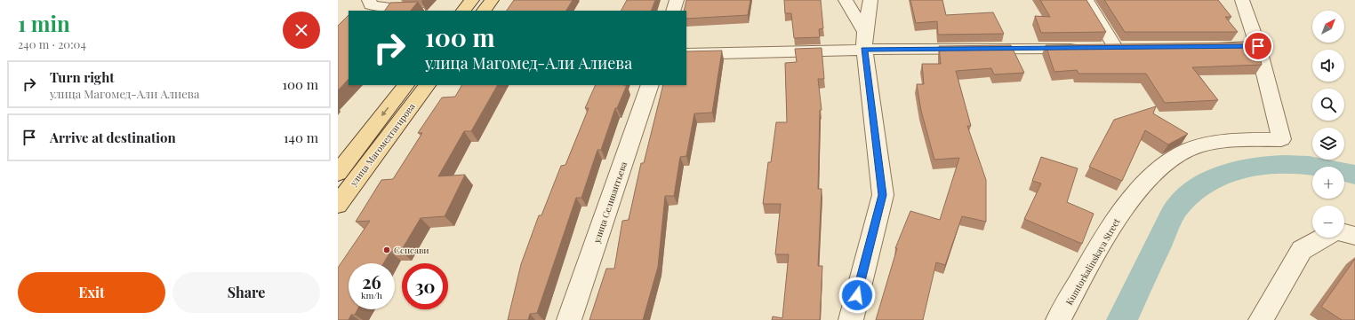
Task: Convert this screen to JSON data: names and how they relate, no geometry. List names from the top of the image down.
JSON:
{
  "streets": {
    "main road": ["улица Магомедтагирова"],
    "street": ["улица Селивантьева", "Kumtorkalinskaya Street"]
  },
  "places": ["Сенсави"],
  "north": "top right",
  "page": {
    "heading": ["1 min", "240 m · 20:04"],
    "map_buttons": ["+", "−"],
    "turn": ["100 m", "улица Магомед-Али Алиева"],
    "list": [
      {
        "name": "Turn right",
        "note": "улица Магомед-Али Алиева",
        "value": "100 m"
      },
      {
        "name": "Arrive at destination",
        "value": "140 m"
      }
    ],
    "speed": "26 km/h",
    "limit": "30",
    "buttons": ["Exit", "Share"]
  }
}
